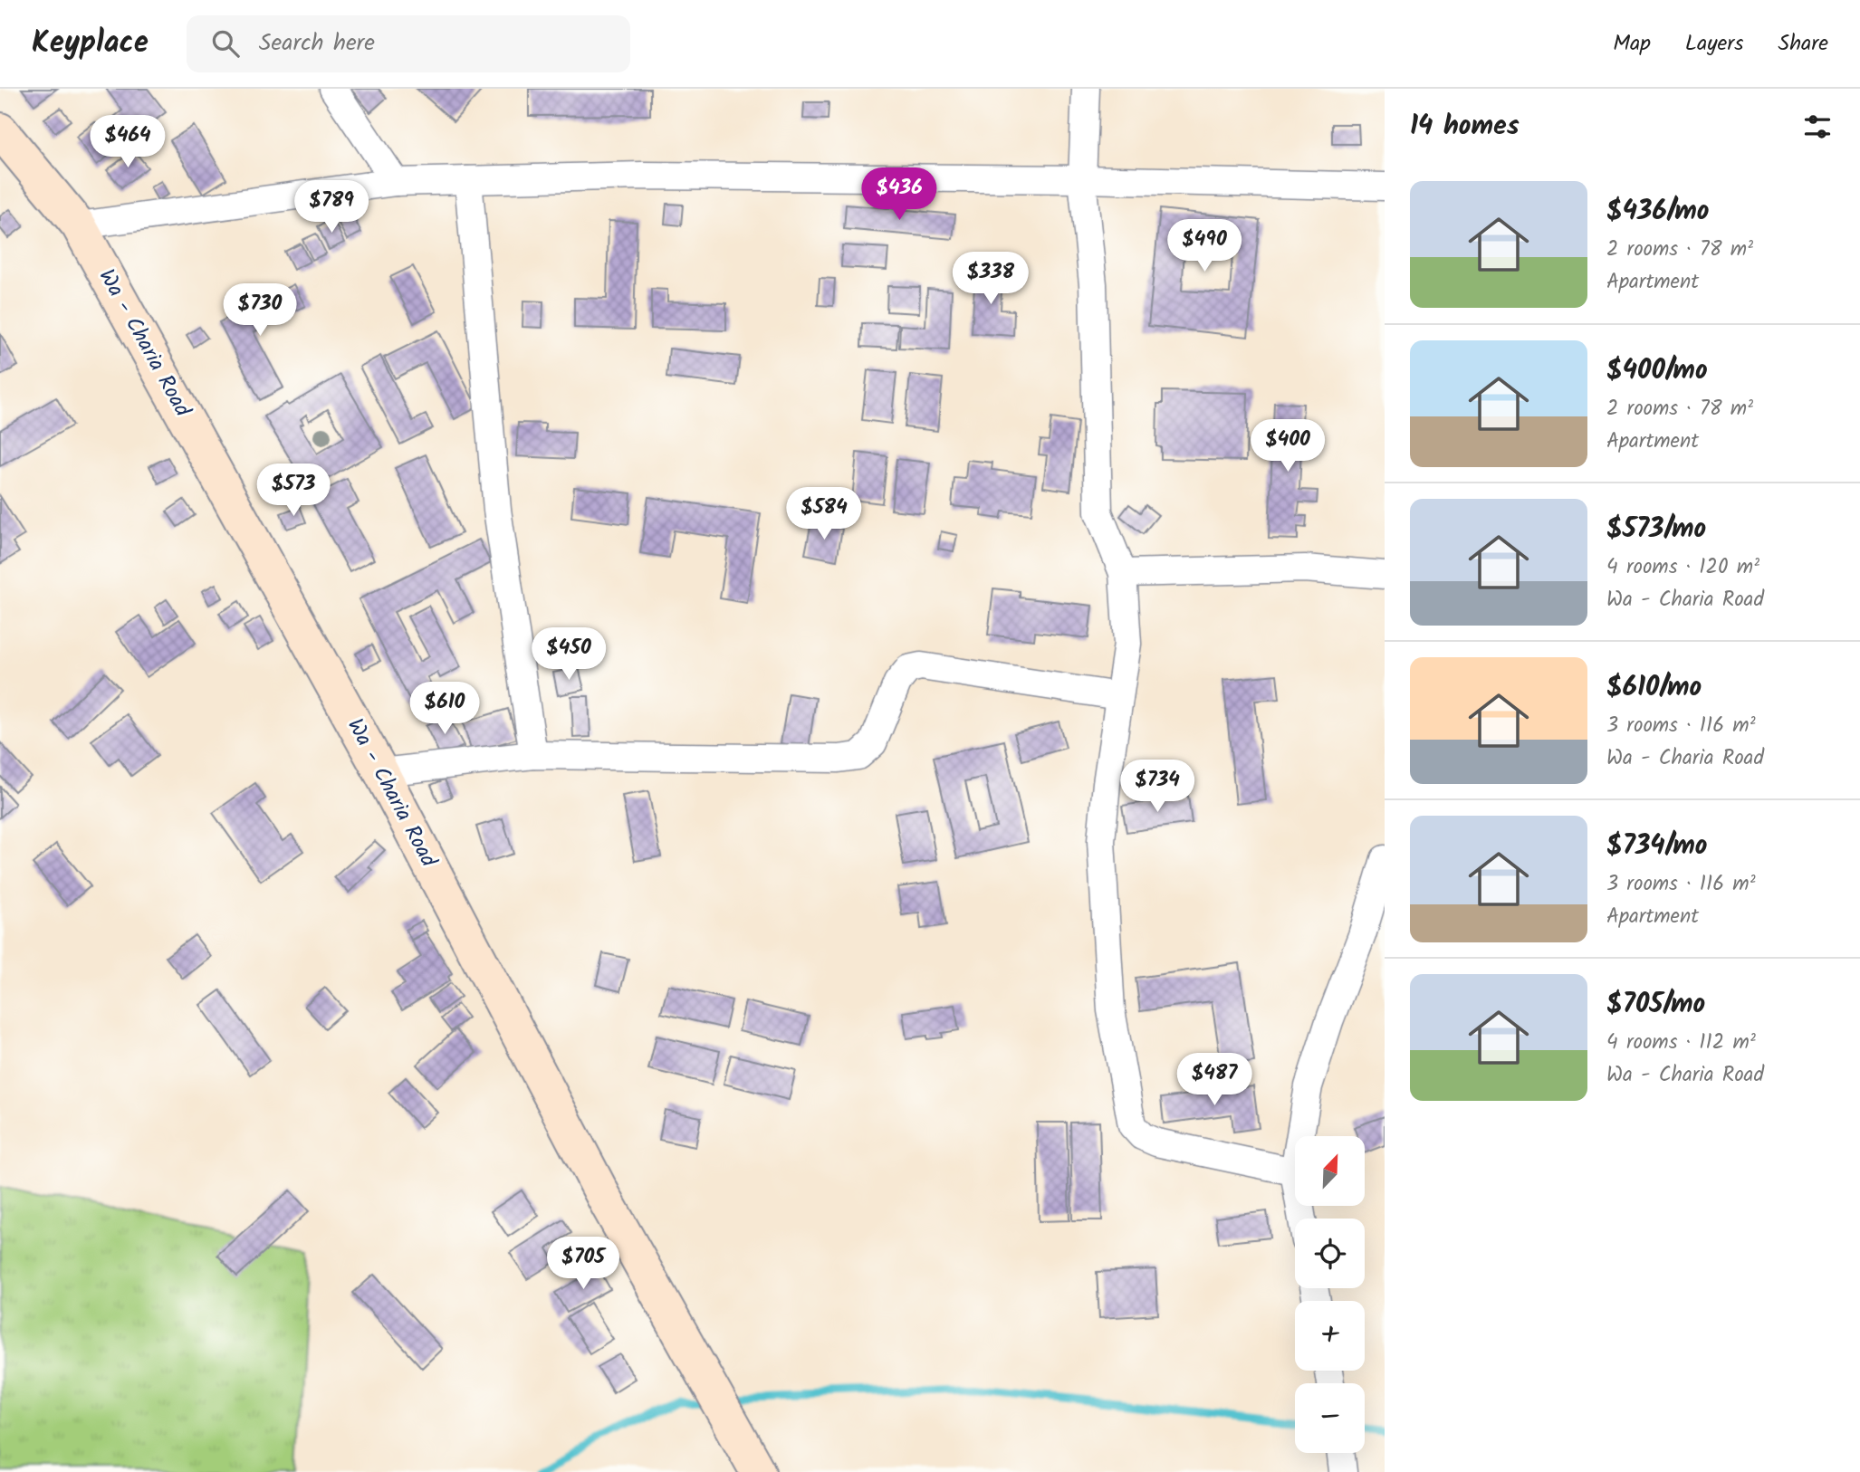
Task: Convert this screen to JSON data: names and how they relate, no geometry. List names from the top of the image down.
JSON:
{
  "streets": {
    "street": ["Wa - Charia Road"]
  },
  "north": "top right",
  "page": {
    "header": "Keyplace",
    "search": "Search here",
    "nav": ["Map", "Layers", "Share"],
    "heading": "14 homes",
    "price": [
      "$464",
      "$436",
      "$789",
      "$490",
      "$338",
      "$730",
      "$400",
      "$573",
      "$584",
      "$450",
      "$610",
      "$734",
      "$487",
      "$705"
    ],
    "list": [
      {
        "name": "$436/mo",
        "note": "2 rooms · 78 m² · Apartment"
      },
      {
        "name": "$400/mo",
        "note": "2 rooms · 78 m² · Apartment"
      },
      {
        "name": "$573/mo",
        "note": "4 rooms · 120 m² · Wa - Charia Road"
      },
      {
        "name": "$610/mo",
        "note": "3 rooms · 116 m² · Wa - Charia Road"
      },
      {
        "name": "$734/mo",
        "note": "3 rooms · 116 m² · Apartment"
      },
      {
        "name": "$705/mo",
        "note": "4 rooms · 112 m² · Wa - Charia Road"
      }
    ],
    "map_buttons": ["+", "−"]
  }
}
